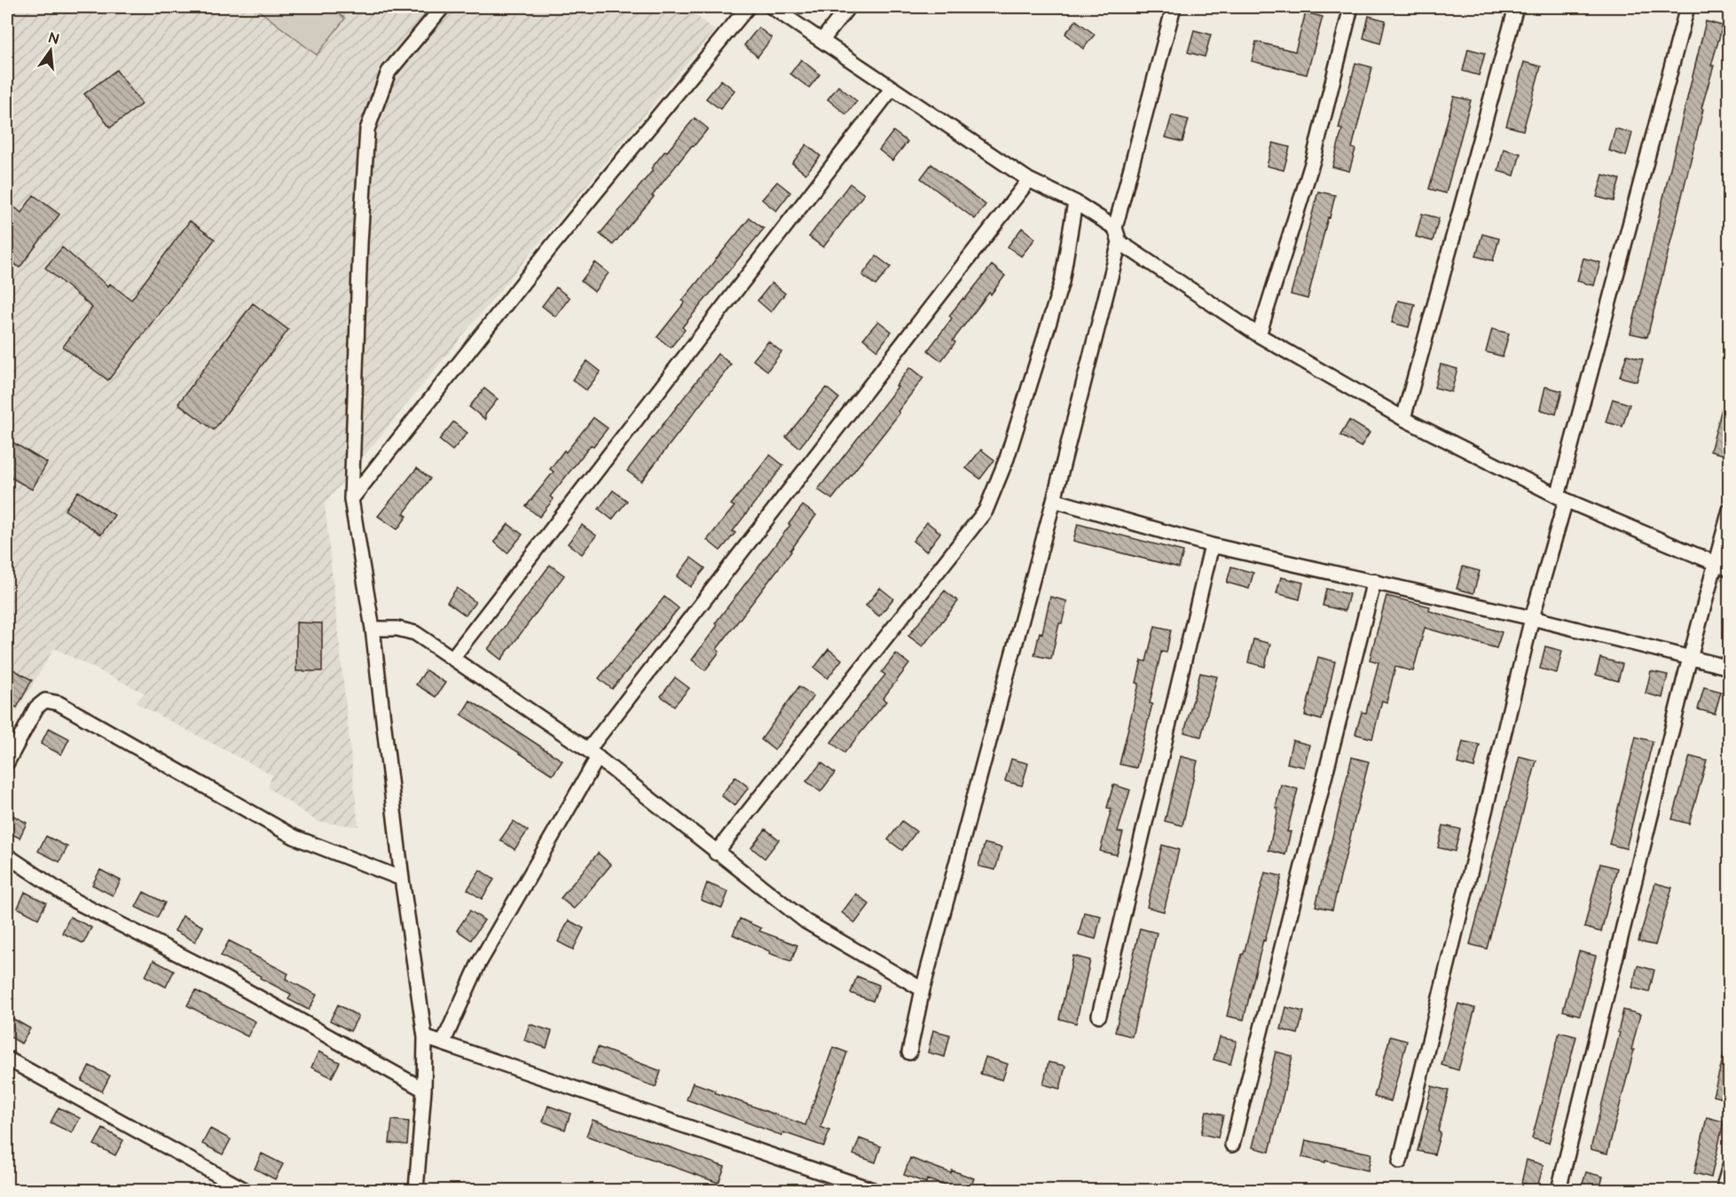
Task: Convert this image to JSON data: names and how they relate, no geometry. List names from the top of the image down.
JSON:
{
  "north": "top"
}
